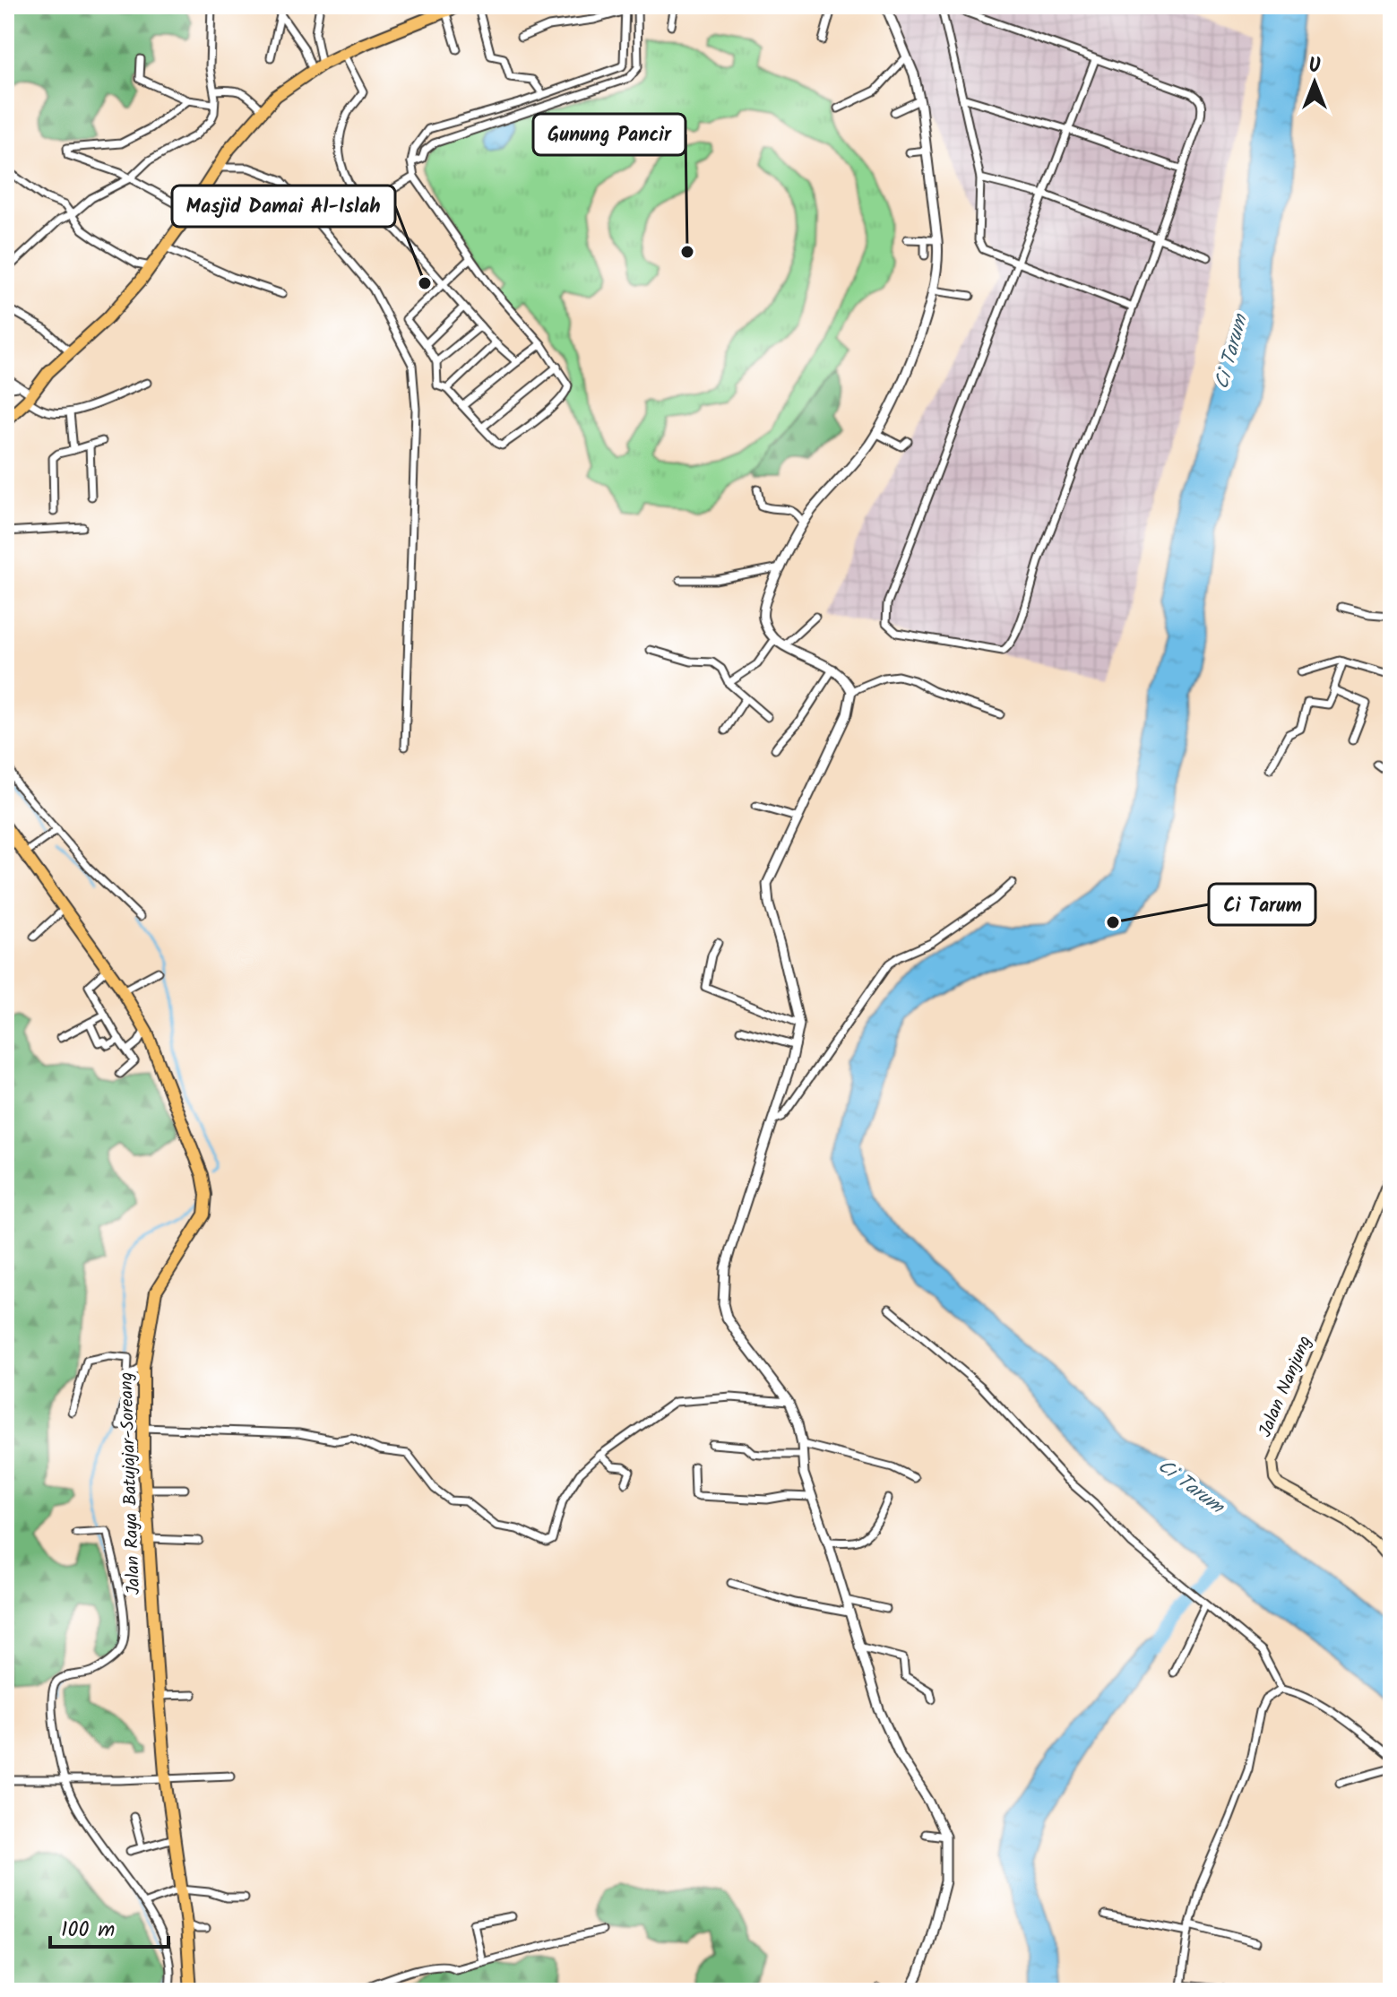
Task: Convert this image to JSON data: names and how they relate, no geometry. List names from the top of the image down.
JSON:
{
  "streets": {
    "main road": ["Jalan Nanjung", "Jalan Raya Batujajar-Soreang"]
  },
  "water": ["Ci Tarum"],
  "places": ["Gunung Pancir", "Masjid Damai Al-Islah", "Ci Tarum"],
  "scale_bar": "100 m",
  "north": "top"
}
